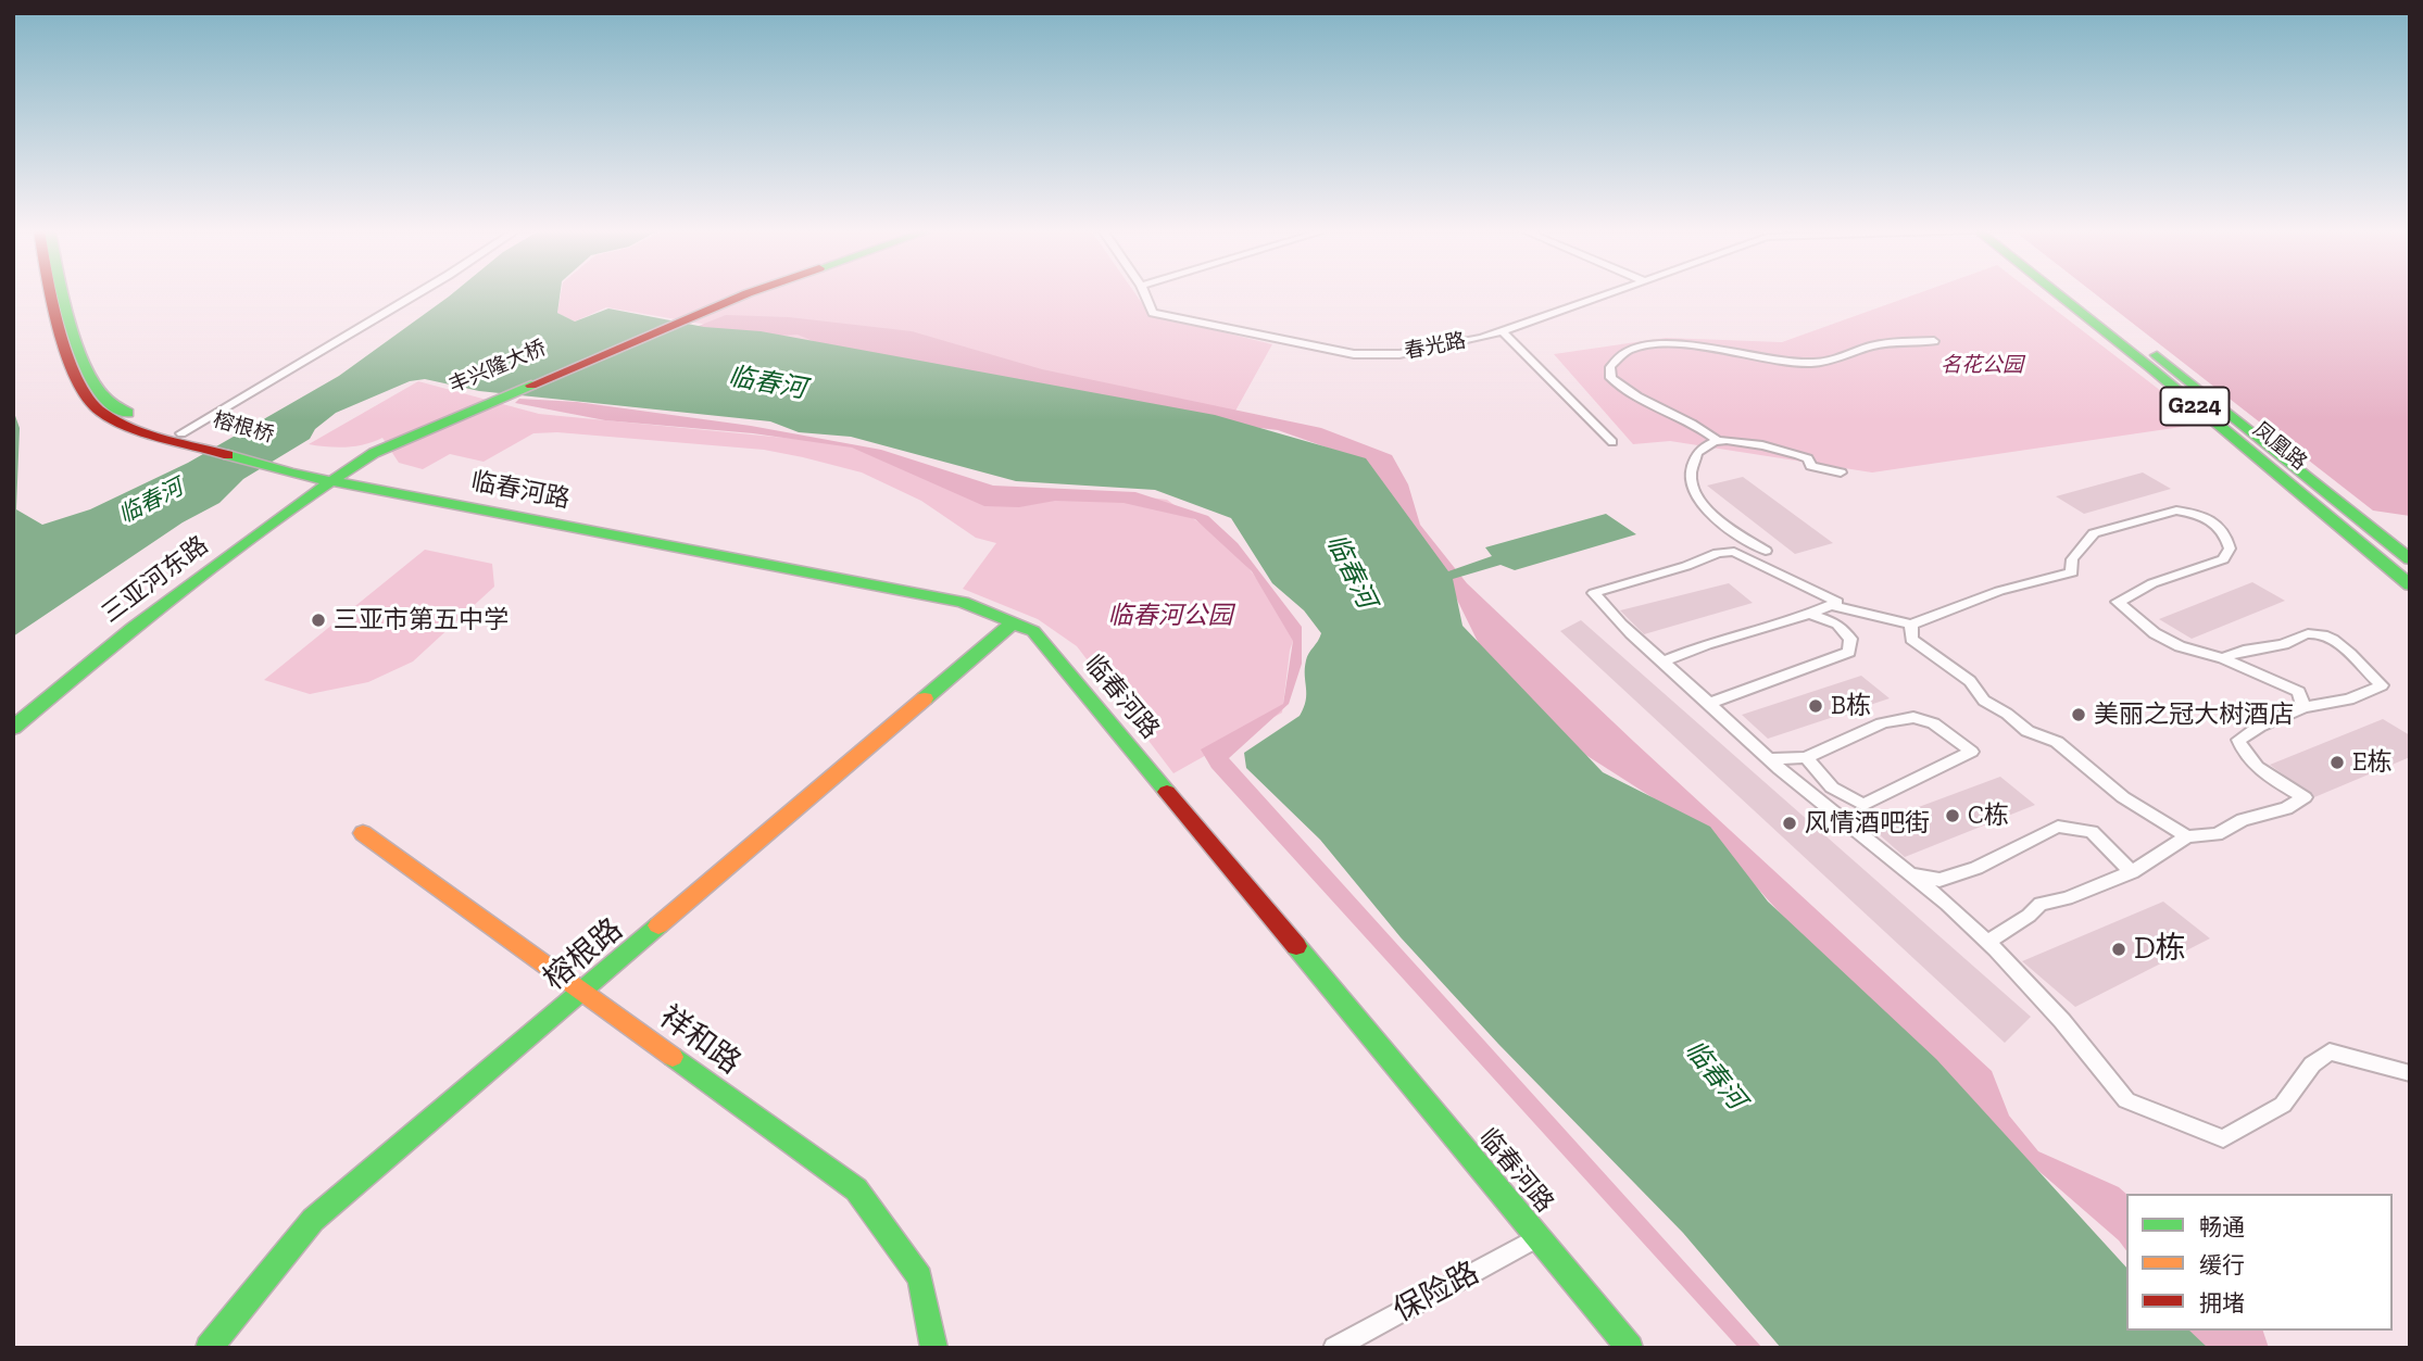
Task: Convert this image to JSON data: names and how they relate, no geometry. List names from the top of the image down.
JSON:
{
  "streets": {
    "main road": [
      "丰兴隆大桥",
      "G224",
      "榕根桥",
      "凤凰路",
      "临春河路",
      "三亚河东路",
      "榕根路",
      "祥和路"
    ],
    "street": ["春光路", "保险路"]
  },
  "crossings": [
    ["丰兴隆大桥", "榕根桥"],
    ["丰兴隆大桥", "临春河路"],
    ["丰兴隆大桥", "三亚河东路"],
    ["榕根桥", "临春河路"],
    ["榕根桥", "三亚河东路"],
    ["临春河路", "三亚河东路"],
    ["临春河路", "榕根路"],
    ["临春河路", "保险路"],
    ["榕根路", "祥和路"]
  ],
  "water": ["临春河"],
  "parks": ["名花公园", "临春河公园"],
  "places": [
    "三亚市第五中学",
    "B栋",
    "美丽之冠大树酒店",
    "E栋",
    "C栋",
    "风情酒吧街",
    "D栋"
  ],
  "legend": ["畅通", "缓行", "拥堵"]
}
